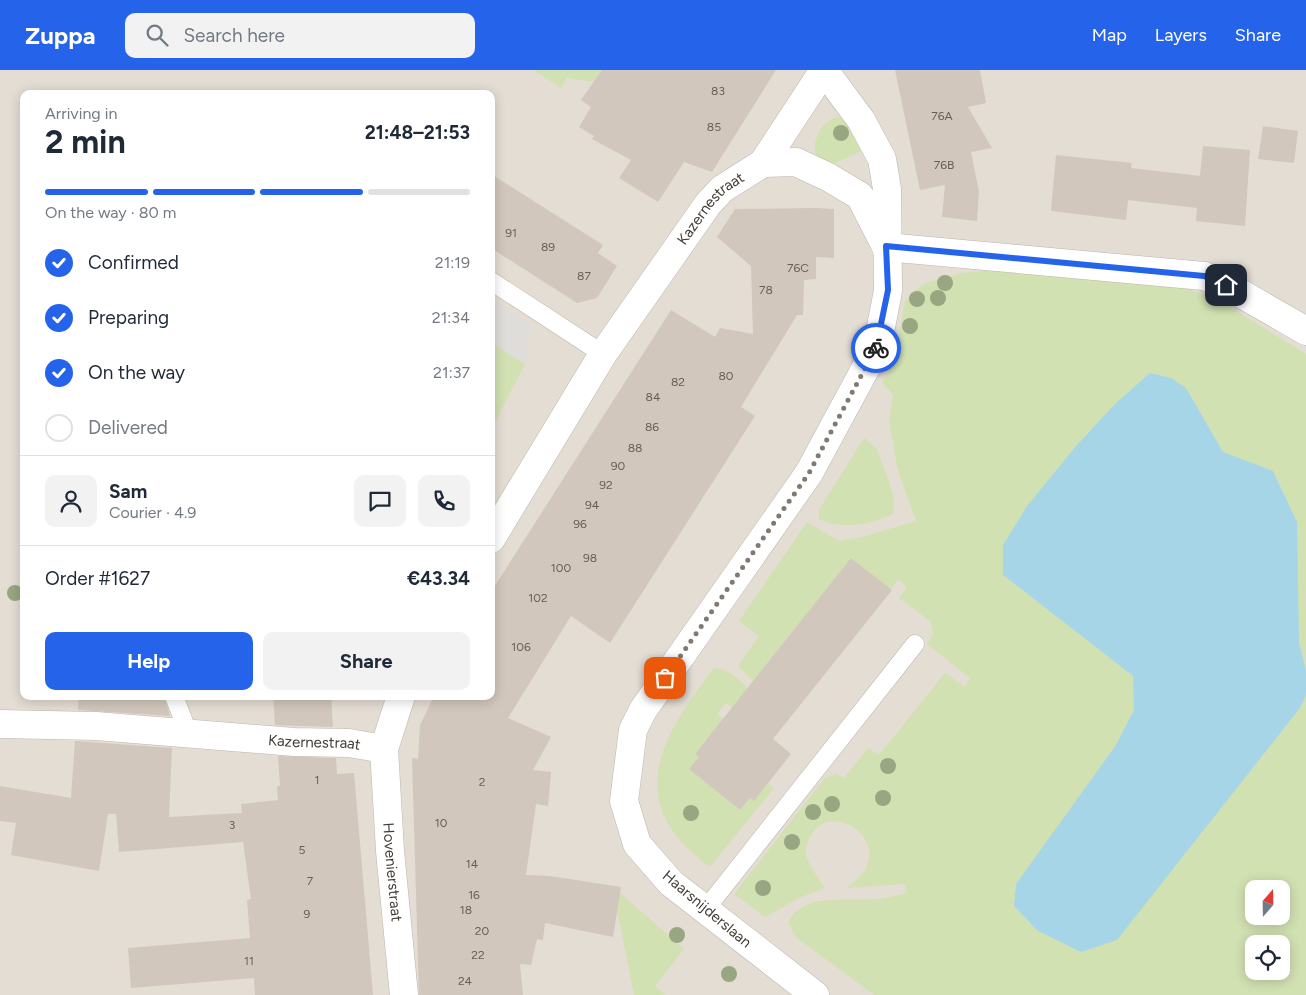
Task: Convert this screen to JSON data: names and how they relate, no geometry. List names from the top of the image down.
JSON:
{
  "streets": {
    "street": ["Kazernestraat", "Hovenierstraat", "Haarsnijderslaan"]
  },
  "crossings": [
    ["Kazernestraat", "Hovenierstraat"],
    ["Kazernestraat", "Haarsnijderslaan"]
  ],
  "house_numbers": [
    "83",
    "76A",
    "85",
    "76B",
    "91",
    "89",
    "76C",
    "87",
    "78",
    "80",
    "82",
    "84",
    "86",
    "88",
    "90",
    "92",
    "94",
    "96",
    "98",
    "100",
    "102",
    "106",
    "1",
    "2",
    "10",
    "3",
    "5",
    "14",
    "7",
    "16",
    "18",
    "9",
    "20",
    "22",
    "11",
    "24"
  ],
  "north": "top",
  "page": {
    "header": "Zuppa",
    "search": "Search here",
    "nav": ["Map", "Layers", "Share"],
    "heading": ["2 min", "Arriving in", "21:48–21:53"],
    "panel": [
      "Sam",
      "Courier · 4.9",
      "Order #1627",
      "€43.34"
    ],
    "bar": "On the way · 80 m",
    "list": [
      ["Confirmed", "21:19"],
      ["Preparing", "21:34"],
      ["On the way", "21:37"],
      "Delivered"
    ],
    "buttons": ["Help", "Share"]
  }
}
